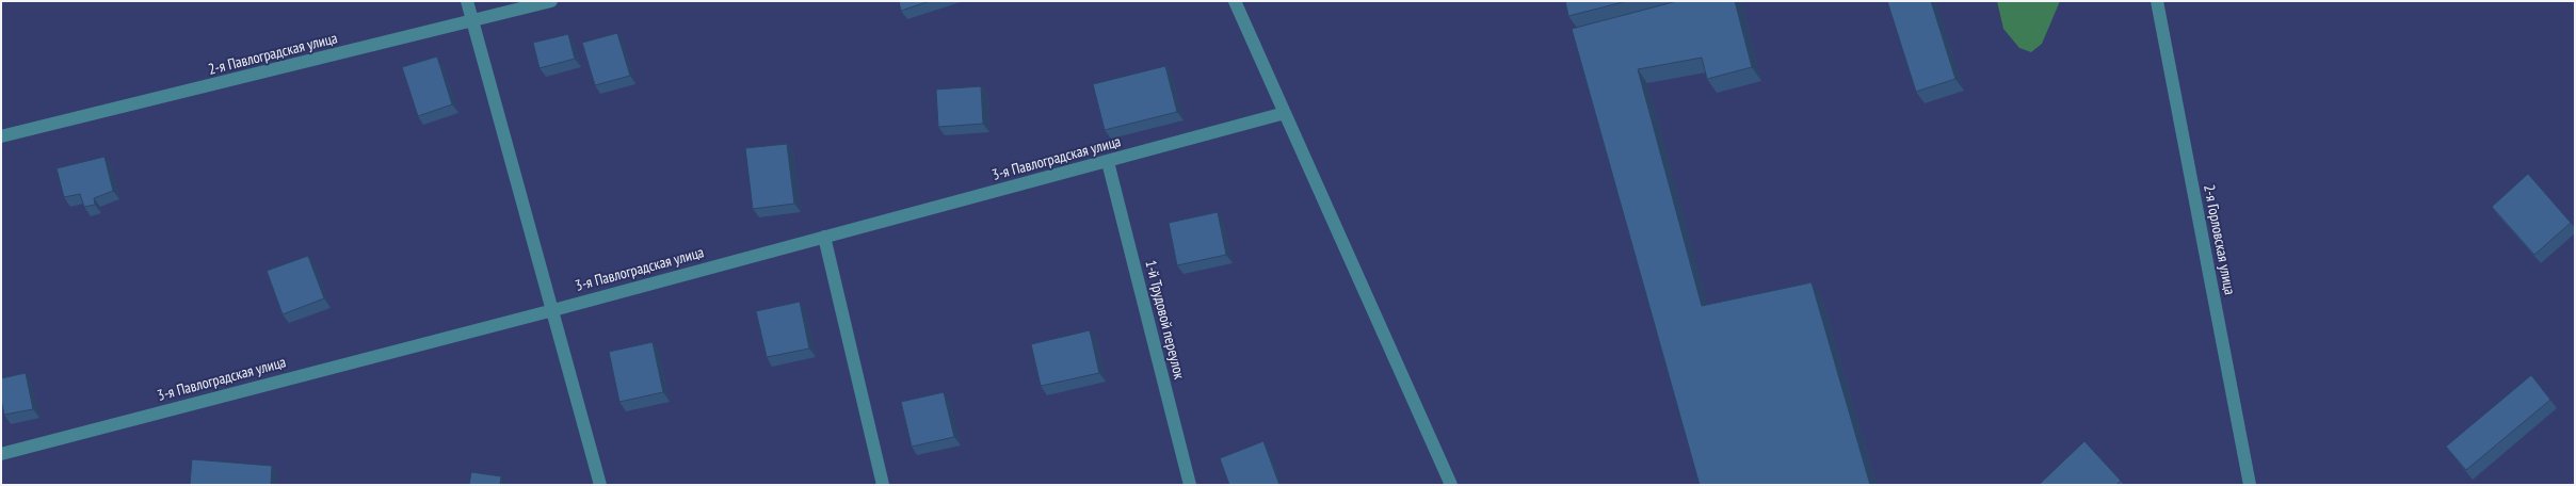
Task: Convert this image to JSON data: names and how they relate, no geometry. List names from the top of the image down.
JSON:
{
  "streets": {
    "street": [
      "2-я Павлоградская улица",
      "3-я Павлоградская улица",
      "2-я Горловская улица",
      "1-й Трудовой переулок"
    ]
  },
  "crossings": [
    ["3-я Павлоградская улица", "1-й Трудовой переулок"]
  ]
}
